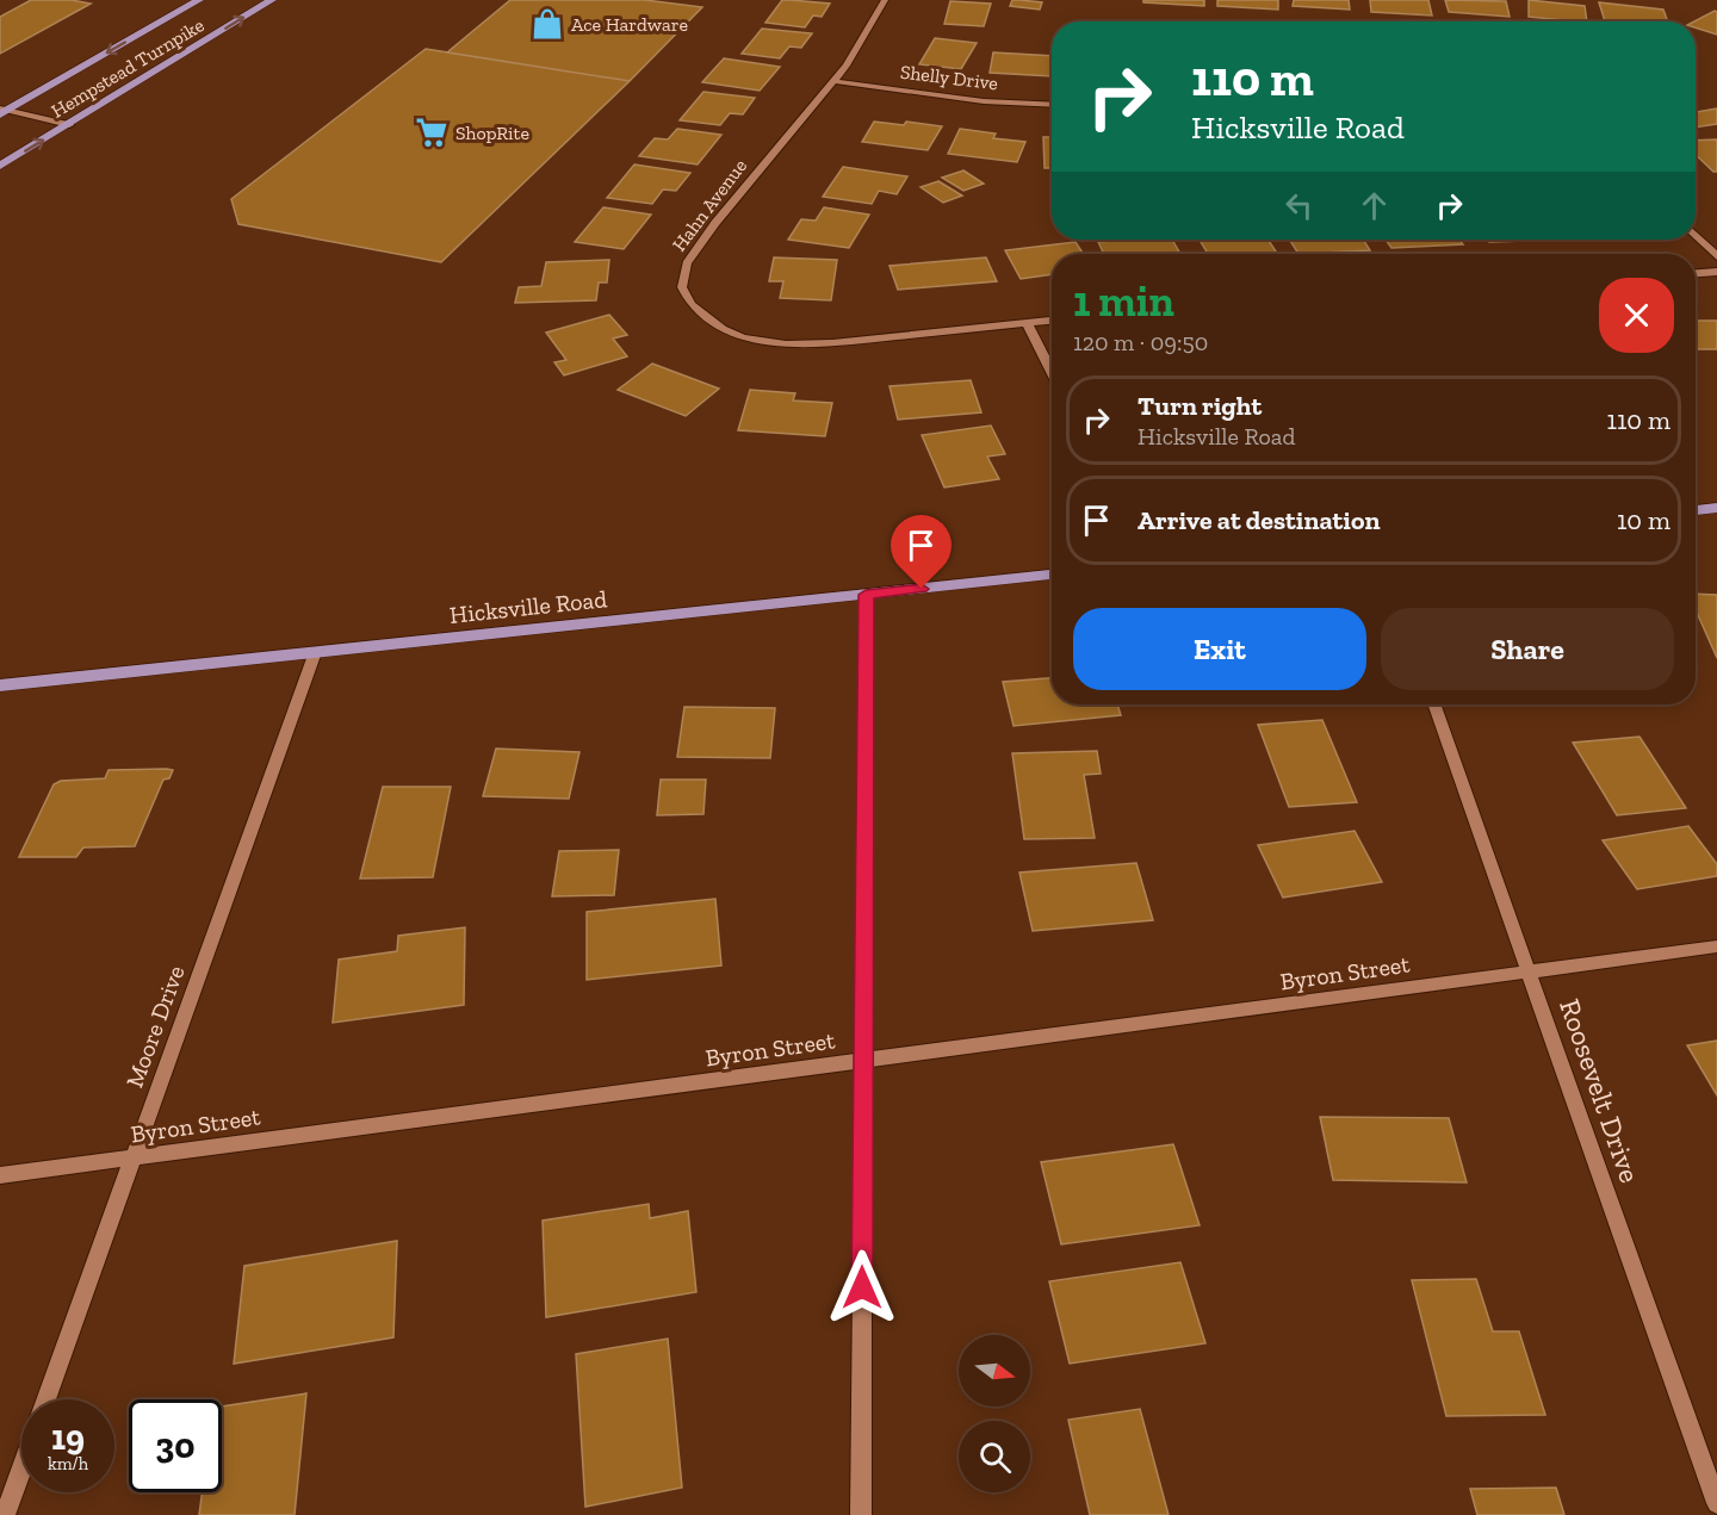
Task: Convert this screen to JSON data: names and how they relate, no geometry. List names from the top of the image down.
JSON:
{
  "streets": {
    "main road": ["Hempstead Turnpike", "Hicksville Road"],
    "street": [
      "Shelly Drive",
      "Hahn Avenue",
      "Byron Street",
      "Moore Drive",
      "Roosevelt Drive"
    ]
  },
  "crossings": [
    ["Shelly Drive", "Hahn Avenue"],
    ["Hicksville Road", "Moore Drive"],
    ["Byron Street", "Moore Drive"],
    ["Byron Street", "Roosevelt Drive"]
  ],
  "places": {
    "shop": ["Ace Hardware"],
    "supermarket": ["ShopRite"]
  },
  "north": "right",
  "page": {
    "turn": ["110 m", "Hicksville Road"],
    "heading": ["1 min", "120 m · 09:50"],
    "list": [
      {
        "name": "Turn right",
        "note": "Hicksville Road",
        "value": "110 m"
      },
      {
        "name": "Arrive at destination",
        "value": "10 m"
      }
    ],
    "buttons": ["Exit", "Share"],
    "speed": "19 km/h",
    "limit": "30"
  }
}
